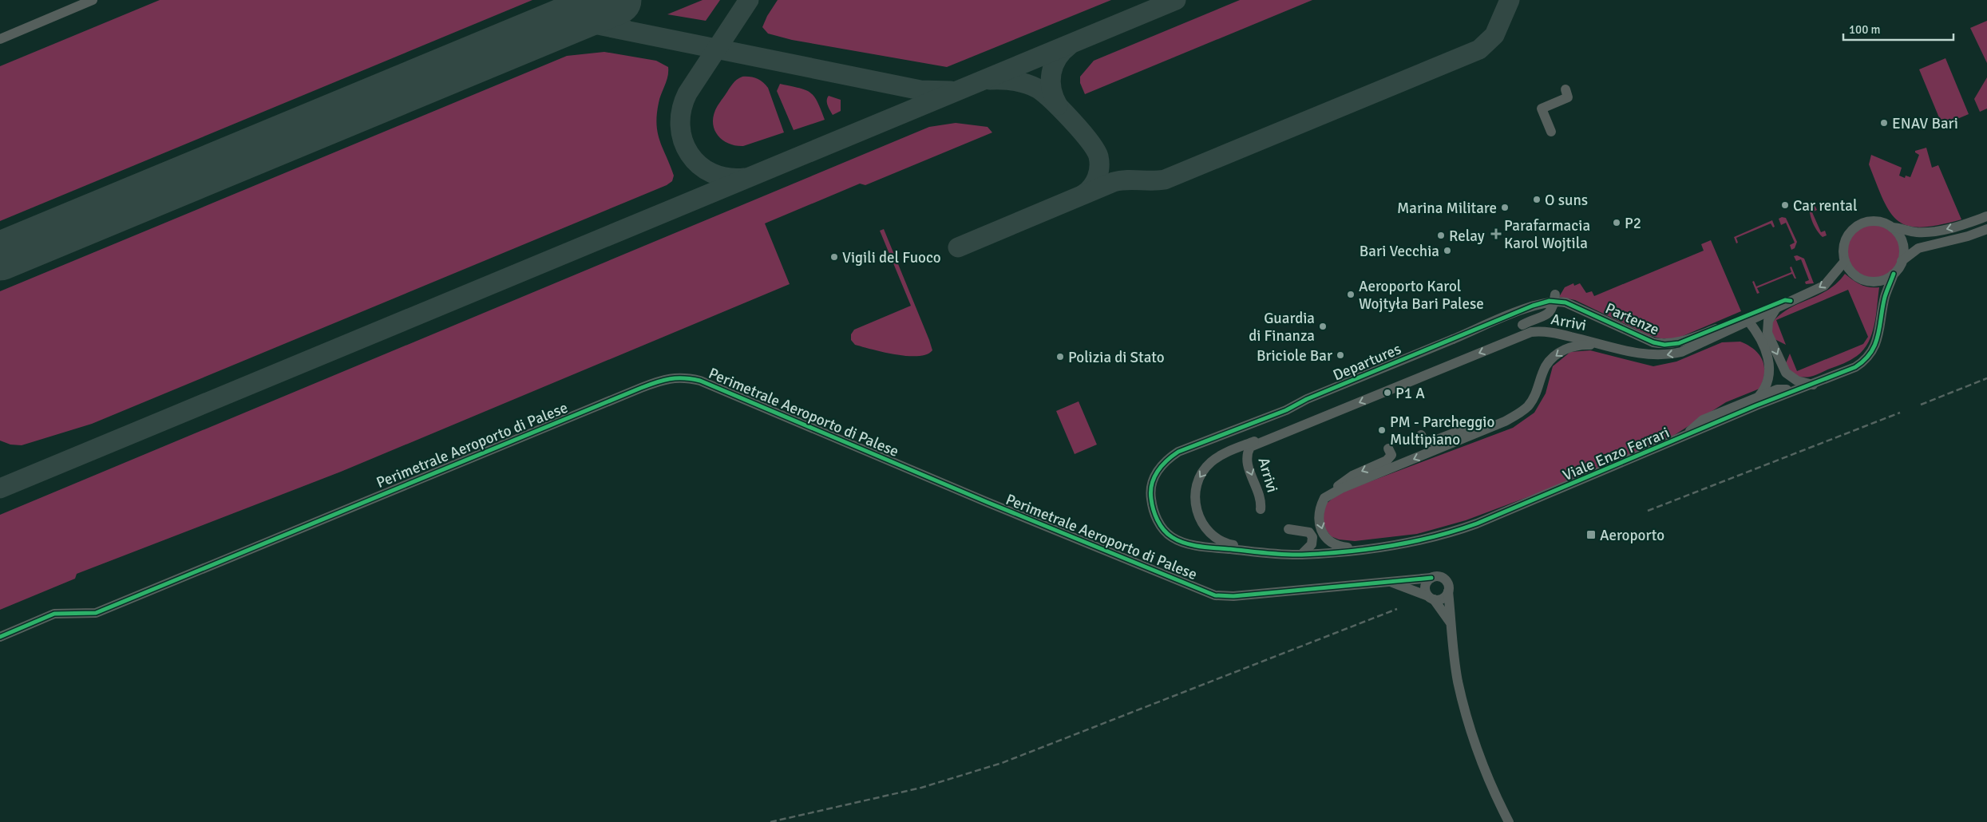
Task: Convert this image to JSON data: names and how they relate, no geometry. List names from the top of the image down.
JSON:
{
  "streets": {
    "street": [
      "Partenze",
      "Arrivi",
      "Departures",
      "Perimetrale Aeroporto di Palese",
      "Viale Enzo Ferrari"
    ]
  },
  "crossings": [
    ["Partenze", "Arrivi"],
    ["Partenze", "Departures"],
    ["Departures", "Viale Enzo Ferrari"]
  ],
  "places": {
    "other": [
      "ENAV Bari",
      "O suns",
      "Car rental",
      "Marina Militare",
      "P2",
      "Relay",
      "Bari Vecchia",
      "Vigili del Fuoco",
      "Aeroporto Karol Wojtyła Bari Palese",
      "Guardia di Finanza",
      "Briciole Bar",
      "Polizia di Stato",
      "P1 A",
      "PM - Parcheggio Multipiano"
    ],
    "health": ["Parafarmacia Karol Wojtila"],
    "transit": ["Aeroporto"]
  },
  "scale_bar": "100 m"
}
